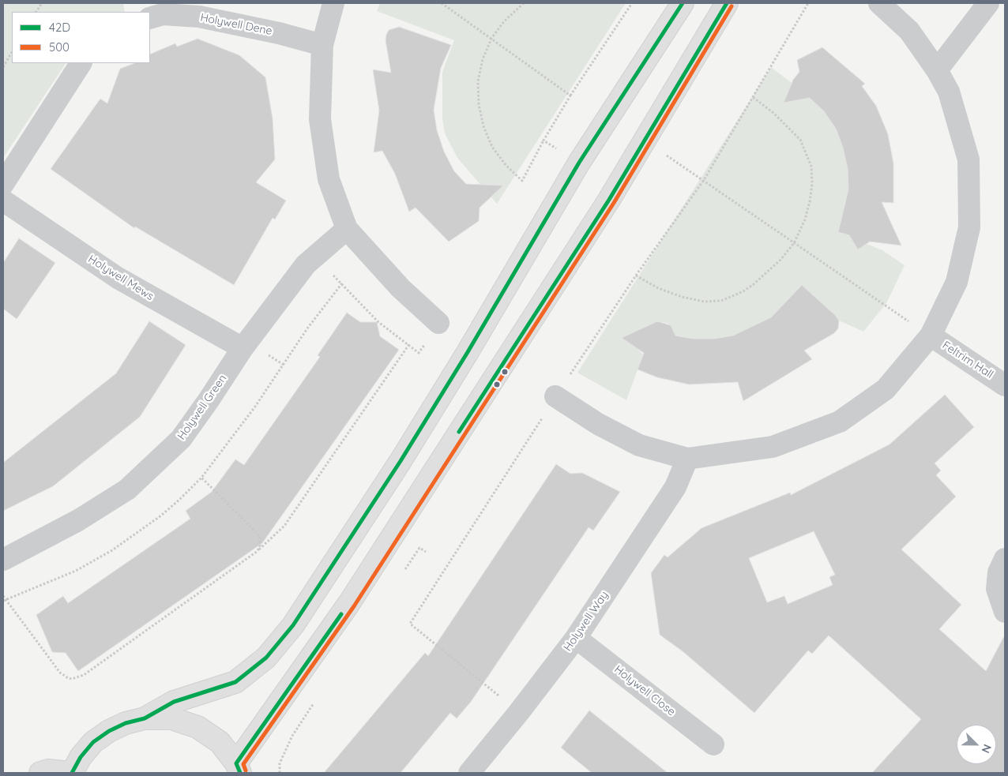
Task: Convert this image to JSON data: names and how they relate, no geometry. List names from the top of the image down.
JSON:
{
  "streets": {
    "street": [
      "Holywell Dene",
      "Holywell Mews",
      "Feltrim Hall",
      "Holywell Green",
      "Holywell Way",
      "Holywell Close"
    ]
  },
  "crossings": [
    ["Holywell Mews", "Holywell Green"],
    ["Holywell Way", "Holywell Close"]
  ],
  "lines": ["transit line 42D", "transit line 500"],
  "legend": ["42D", "500"],
  "north": "bottom right"
}
